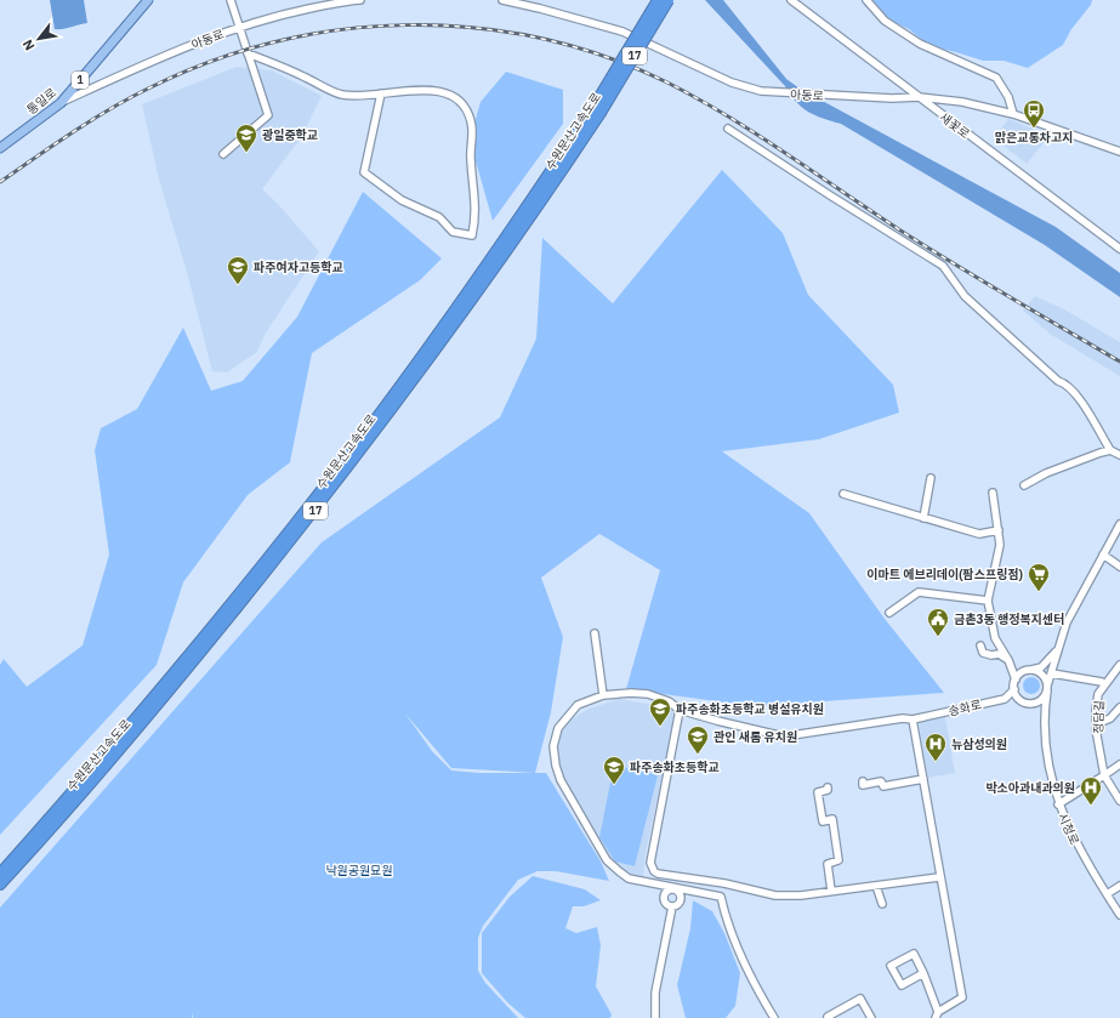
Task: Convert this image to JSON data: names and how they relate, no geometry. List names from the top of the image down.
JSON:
{
  "streets": {
    "highway": ["17", "수원문산고속도로"],
    "main road": ["1", "통일로"],
    "street": [
      "아동로",
      "새꽃로",
      "송화로",
      "정담길",
      "시청로"
    ]
  },
  "crossings": [
    ["아동로", "통일로"],
    ["아동로", "새꽃로"],
    ["송화로", "시청로"]
  ],
  "parks": ["낙원공원묘원"],
  "places": {
    "bus stop": ["맑은교통차고지"],
    "school or university": [
      "광일중학교",
      "파주여자고등학교",
      "파주송화초등학교 병설유치원",
      "관인 새롬 유치원",
      "파주송화초등학교"
    ],
    "supermarket": ["이마트 에브리데이(팜스프링점)"],
    "public building": ["금촌3동 행정복지센터"],
    "hospital": ["뉴삼성의원", "박소아과내과의원"]
  },
  "north": "bottom left"
}
